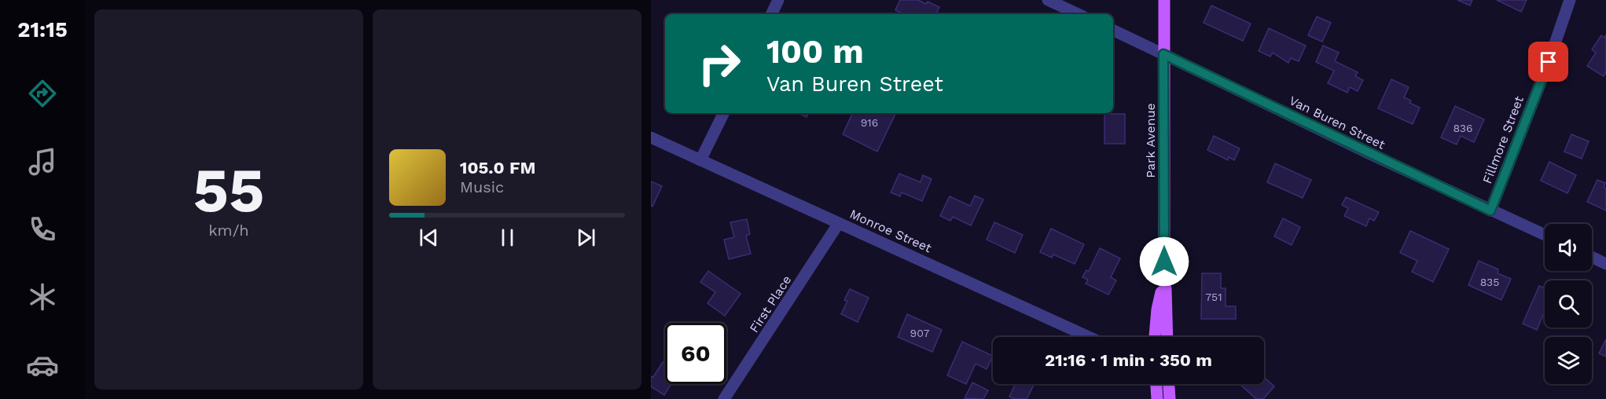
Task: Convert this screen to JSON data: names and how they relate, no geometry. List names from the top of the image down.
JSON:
{
  "streets": {
    "main road": ["Park Avenue"],
    "street": [
      "Van Buren Street",
      "Fillmore Street",
      "Monroe Street",
      "First Place"
    ]
  },
  "crossings": [
    ["Van Buren Street", "Fillmore Street"],
    ["Van Buren Street", "Park Avenue"],
    ["Monroe Street", "First Place"]
  ],
  "house_numbers": [
    "916",
    "836",
    "835",
    "751",
    "907"
  ],
  "page": {
    "tabs": "21:15",
    "tile": ["55", "km/h"],
    "turn": ["100 m", "Van Buren Street"],
    "song": ["105.0 FM", "Music"],
    "limit": "60",
    "trip": "21:16 · 1 min · 350 m"
  }
}
